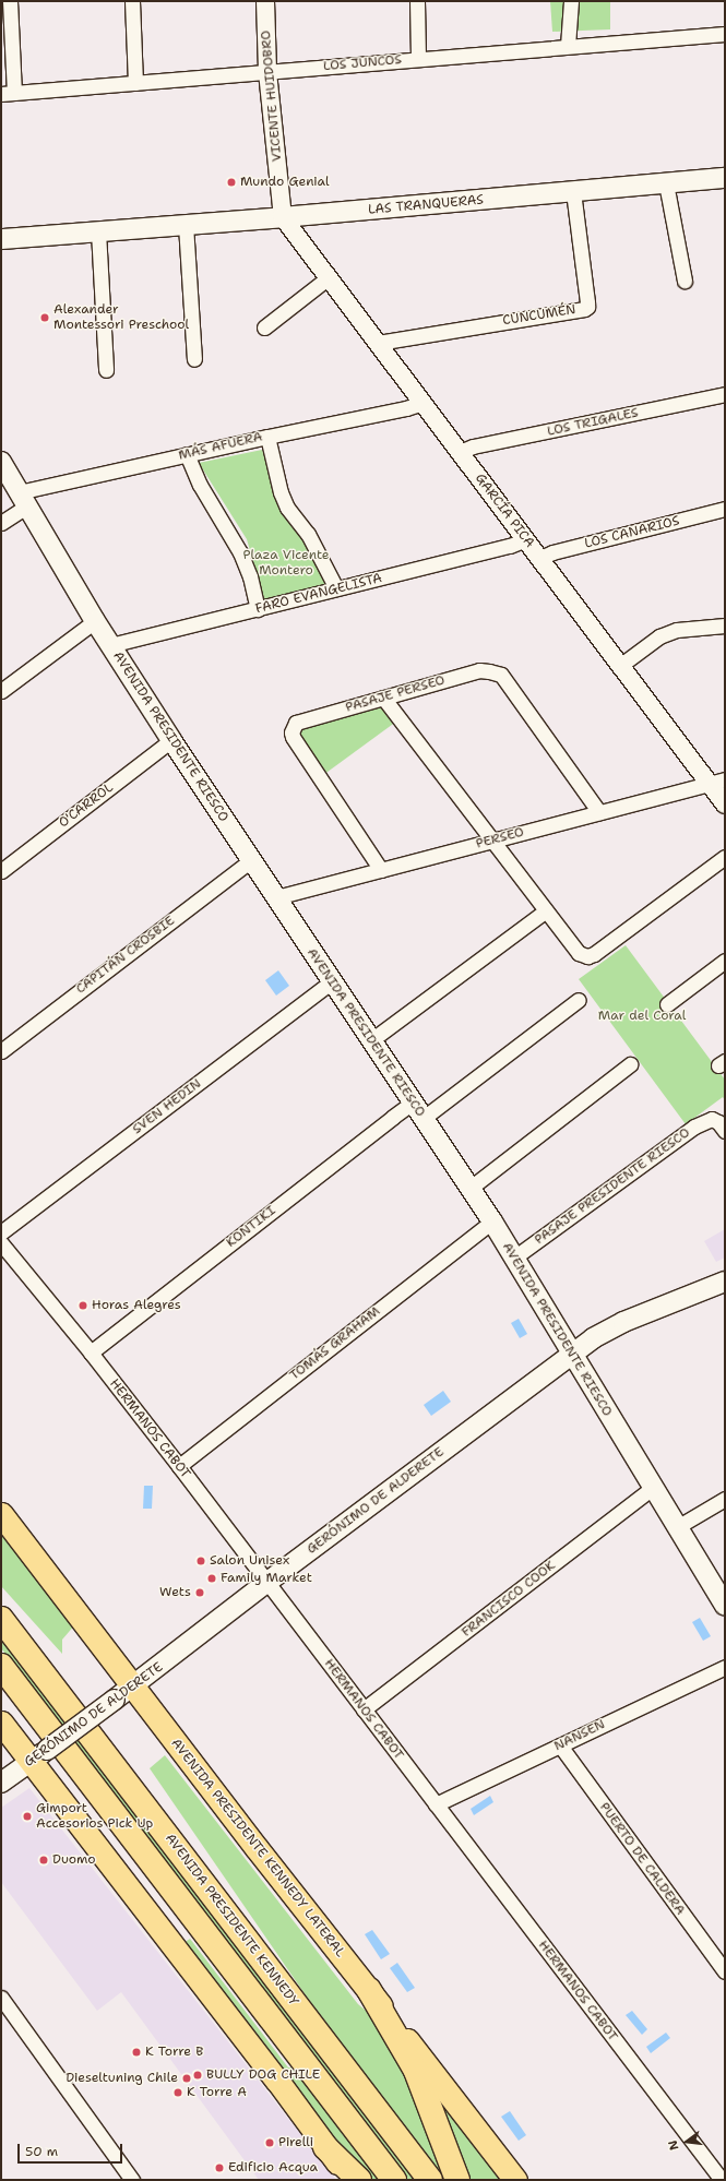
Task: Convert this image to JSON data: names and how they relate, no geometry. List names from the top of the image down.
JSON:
{
  "streets": {
    "highway": ["AVENIDA PRESIDENTE KENNEDY"],
    "main road": [
      "LAS TRANQUERAS",
      "AVENIDA PRESIDENTE RIESCO",
      "GERÓNIMO DE ALDERETE",
      "AVENIDA PRESIDENTE KENNEDY LATERAL"
    ],
    "street": [
      "LOS JUNCOS",
      "VICENTE HUIDOBRO",
      "CUNCUMÉN",
      "LOS TRIGALES",
      "MÁS AFUERA",
      "GARCÍA PICA",
      "LOS CANARIOS",
      "FARO EVANGELISTA",
      "PASAJE PERSEO",
      "O'CARROL",
      "PERSEO",
      "CAPITÁN CROSBIE",
      "SVEN HEDIN",
      "PASAJE PRESIDENTE RIESCO",
      "KONTIKI",
      "TOMÁS GRAHAM",
      "HERMANOS CABOT",
      "FRANCISCO COOK",
      "NANSEN",
      "PUERTO DE CALDERA"
    ]
  },
  "crossings": [
    ["LOS JUNCOS", "VICENTE HUIDOBRO"],
    ["VICENTE HUIDOBRO", "LAS TRANQUERAS"],
    ["VICENTE HUIDOBRO", "GARCÍA PICA"],
    ["LAS TRANQUERAS", "CUNCUMÉN"],
    ["LAS TRANQUERAS", "GARCÍA PICA"],
    ["CUNCUMÉN", "GARCÍA PICA"],
    ["LOS TRIGALES", "GARCÍA PICA"],
    ["MÁS AFUERA", "GARCÍA PICA"],
    ["MÁS AFUERA", "AVENIDA PRESIDENTE RIESCO"],
    ["GARCÍA PICA", "LOS CANARIOS"],
    ["GARCÍA PICA", "FARO EVANGELISTA"],
    ["GARCÍA PICA", "PERSEO"],
    ["FARO EVANGELISTA", "AVENIDA PRESIDENTE RIESCO"],
    ["PASAJE PERSEO", "PERSEO"],
    ["AVENIDA PRESIDENTE RIESCO", "O'CARROL"],
    ["AVENIDA PRESIDENTE RIESCO", "PERSEO"],
    ["AVENIDA PRESIDENTE RIESCO", "CAPITÁN CROSBIE"],
    ["AVENIDA PRESIDENTE RIESCO", "SVEN HEDIN"],
    ["AVENIDA PRESIDENTE RIESCO", "PASAJE PRESIDENTE RIESCO"],
    ["AVENIDA PRESIDENTE RIESCO", "KONTIKI"],
    ["AVENIDA PRESIDENTE RIESCO", "TOMÁS GRAHAM"],
    ["AVENIDA PRESIDENTE RIESCO", "GERÓNIMO DE ALDERETE"],
    ["AVENIDA PRESIDENTE RIESCO", "FRANCISCO COOK"],
    ["KONTIKI", "HERMANOS CABOT"],
    ["TOMÁS GRAHAM", "HERMANOS CABOT"],
    ["HERMANOS CABOT", "GERÓNIMO DE ALDERETE"],
    ["HERMANOS CABOT", "FRANCISCO COOK"],
    ["HERMANOS CABOT", "NANSEN"],
    ["GERÓNIMO DE ALDERETE", "AVENIDA PRESIDENTE KENNEDY LATERAL"],
    ["NANSEN", "PUERTO DE CALDERA"]
  ],
  "parks": ["Plaza Vicente Montero", "Mar del Coral"],
  "places": [
    "Mundo Genial",
    "Alexander Montessori Preschool",
    "Horas Alegres",
    "Salon Unisex",
    "Family Market",
    "Wets",
    "Gimport Accesorios Pick Up",
    "Duomo",
    "K Torre B",
    "BULLY DOG CHILE",
    "Dieseltuning Chile",
    "K Torre A",
    "Pirelli",
    "Edificio Acqua"
  ],
  "scale_bar": "50 m",
  "north": "left"
}
